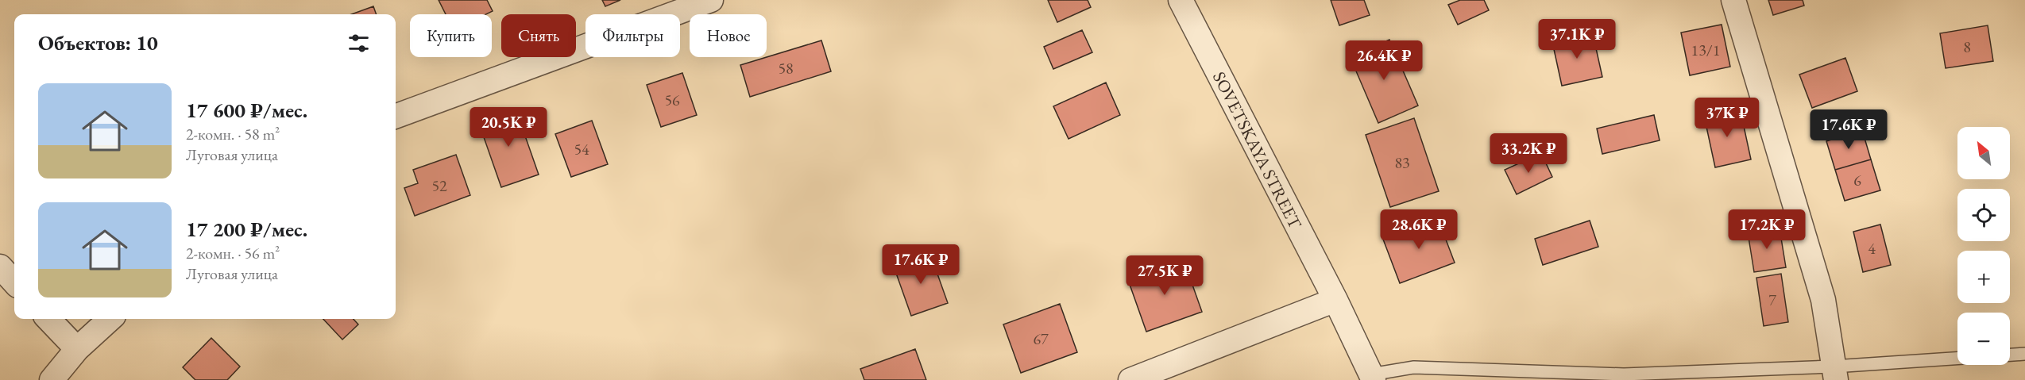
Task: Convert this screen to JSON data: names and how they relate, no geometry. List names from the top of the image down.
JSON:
{
  "streets": {
    "street": ["SOVETSKAYA STREET"]
  },
  "house_numbers": [
    "8",
    "13/1",
    "58",
    "56",
    "54",
    "83",
    "6",
    "52",
    "4",
    "7",
    "67"
  ],
  "north": "top left",
  "page": {
    "chip": [
      "Купить",
      "Снять",
      "Фильтры",
      "Новое"
    ],
    "heading": "Объектов: 10",
    "price": [
      "37.1K ₽",
      "26.4K ₽",
      "37K ₽",
      "20.5K ₽",
      "17.6K ₽",
      "33.2K ₽",
      "28.6K ₽",
      "17.2K ₽",
      "17.6K ₽",
      "27.5K ₽"
    ],
    "list": [
      {
        "name": "17 600 ₽/мес.",
        "note": "2-комн. · 58 m² · Луговая улица"
      },
      {
        "name": "17 200 ₽/мес.",
        "note": "2-комн. · 56 m² · Луговая улица"
      }
    ],
    "map_buttons": ["+", "−"]
  }
}
